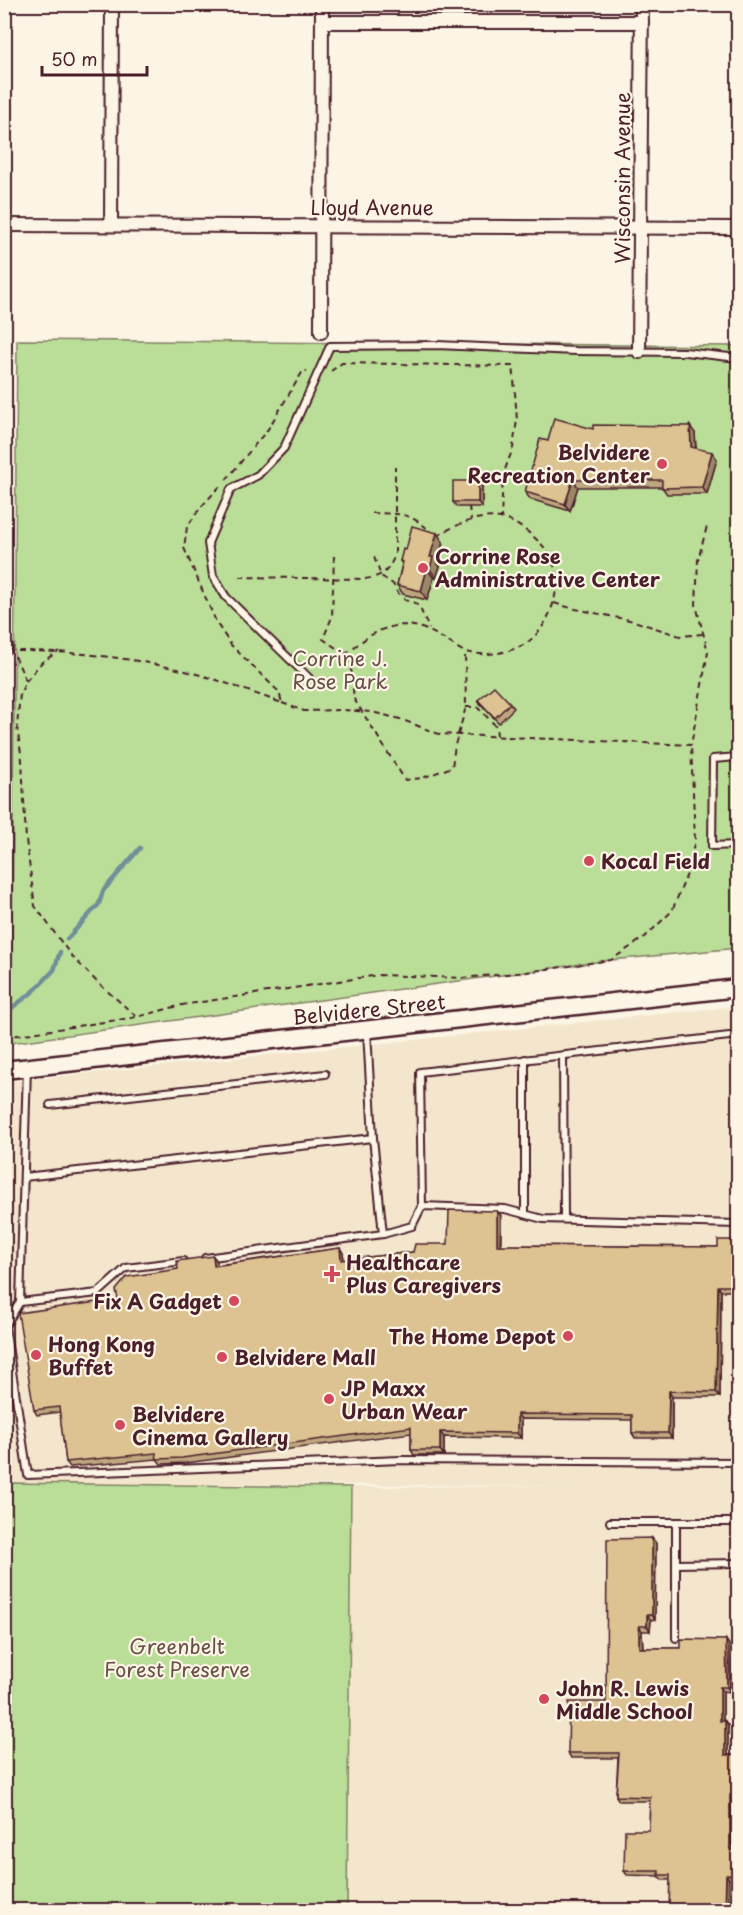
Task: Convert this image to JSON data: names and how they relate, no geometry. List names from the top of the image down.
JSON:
{
  "streets": {
    "main road": ["Belvidere Street"],
    "street": ["Wisconsin Avenue", "Lloyd Avenue"]
  },
  "crossings": [
    ["Wisconsin Avenue", "Lloyd Avenue"]
  ],
  "parks": ["Corrine J. Rose Park", "Greenbelt Forest Preserve"],
  "places": {
    "other": [
      "Belvidere Recreation Center",
      "Corrine Rose Administrative Center",
      "Kocal Field",
      "Fix A Gadget",
      "The Home Depot",
      "Hong Kong Buffet",
      "Belvidere Mall",
      "JP Maxx Urban Wear",
      "Belvidere Cinema Gallery",
      "John R. Lewis Middle School"
    ],
    "health": ["Healthcare Plus Caregivers"]
  },
  "scale_bar": "50 m"
}
